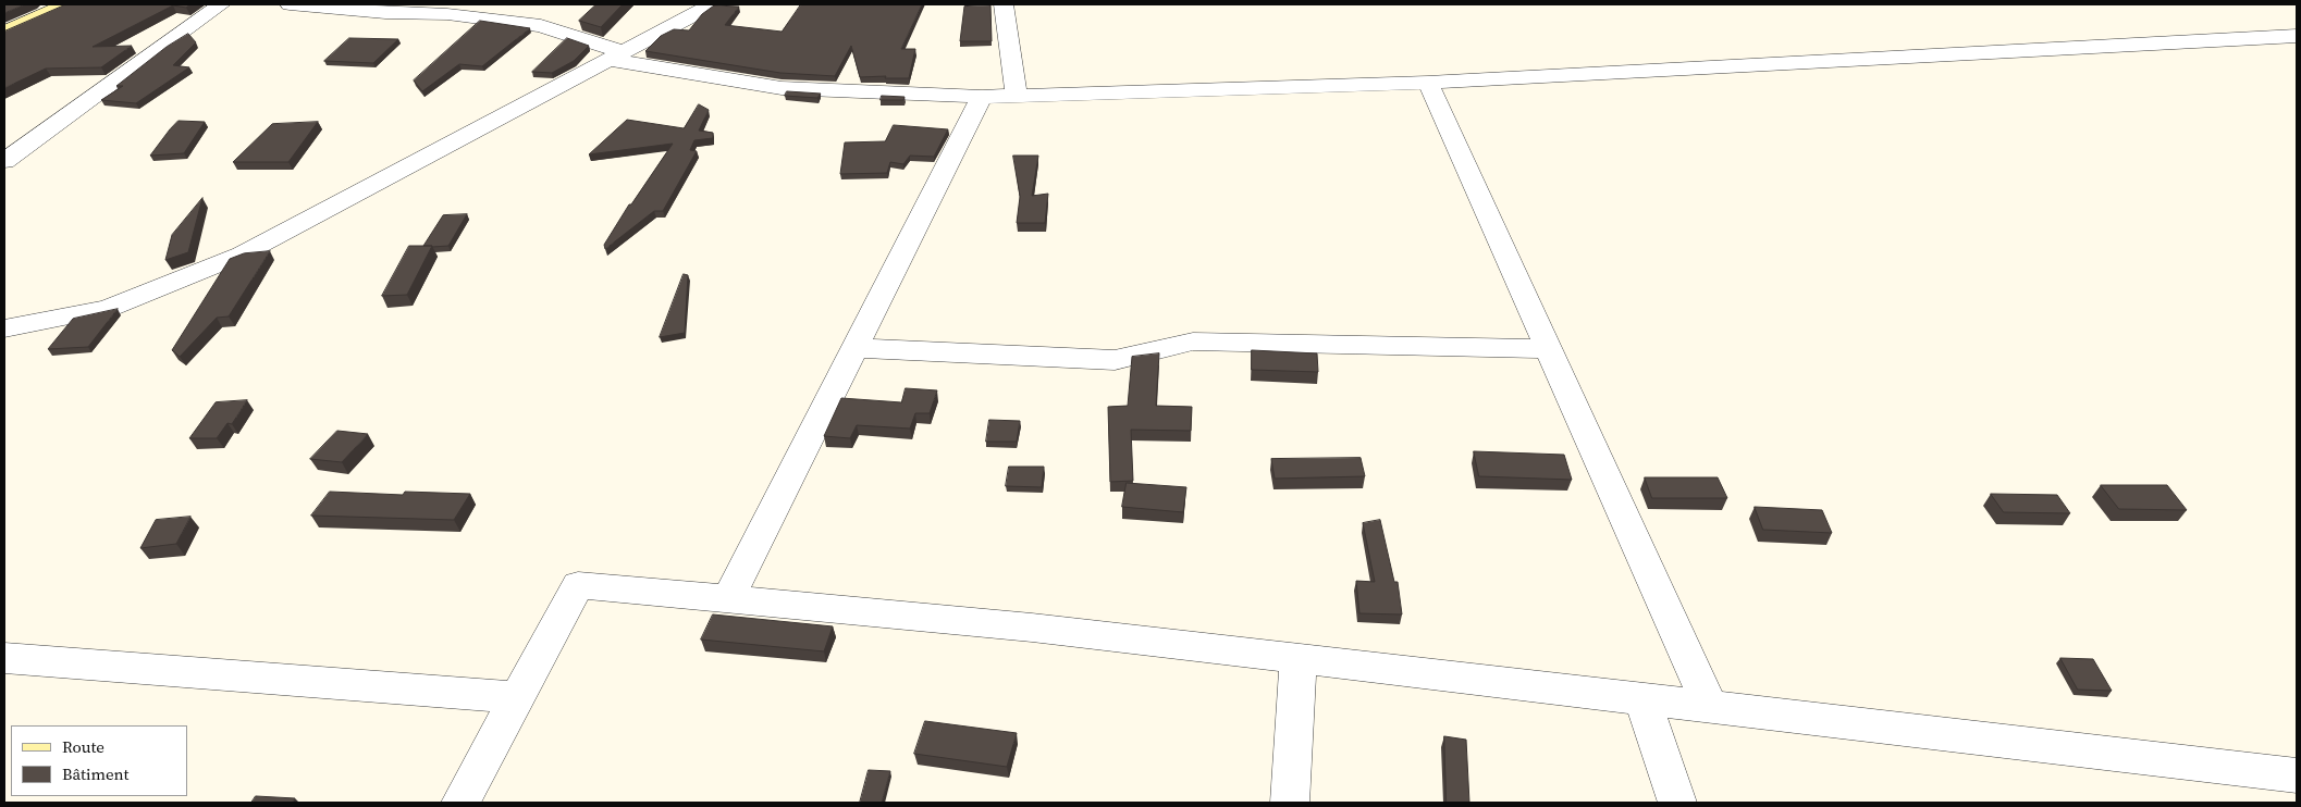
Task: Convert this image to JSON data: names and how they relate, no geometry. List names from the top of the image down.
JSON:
{
  "legend": ["Route", "Bâtiment"]
}
